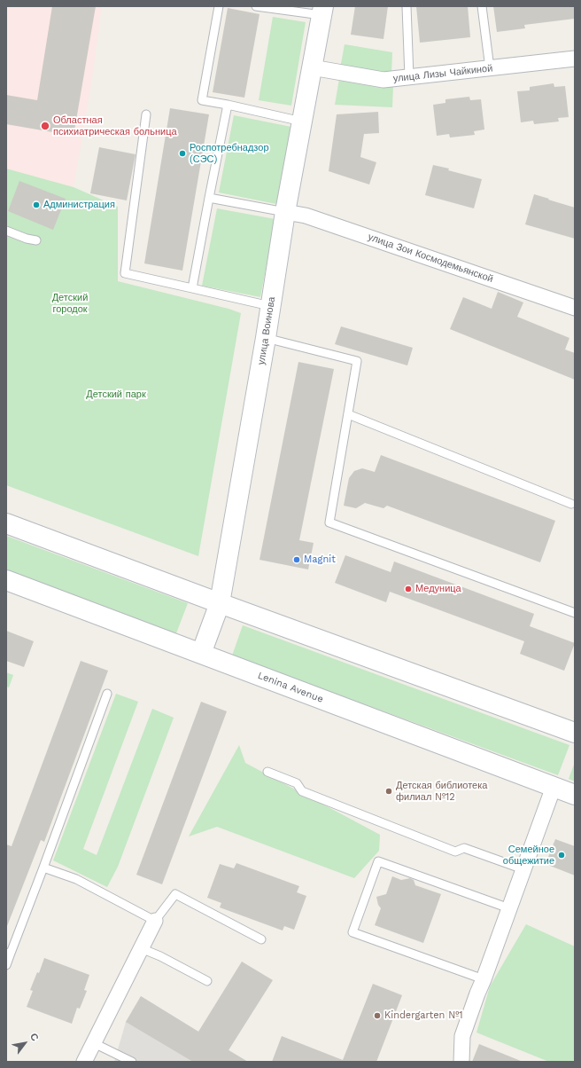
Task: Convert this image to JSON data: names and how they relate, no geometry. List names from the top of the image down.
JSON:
{
  "streets": {
    "main road": ["улица Воинова", "Lenina Avenue"],
    "street": ["улица Лизы Чайкиной", "улица Зои Космодемьянской"]
  },
  "crossings": [
    ["улица Лизы Чайкиной", "улица Воинова"],
    ["улица Зои Космодемьянской", "улица Воинова"],
    ["улица Воинова", "Lenina Avenue"]
  ],
  "parks": ["Детский городок", "Детский парк"],
  "places": [
    "Областная психиатрическая больница",
    "Роспотребнадзор (СЭС)",
    "Администрация",
    "Magnit",
    "Медуница",
    "Детская библиотека филиал №12",
    "Семейное общежитие",
    "Kindergarten №1"
  ],
  "north": "top right"
}
